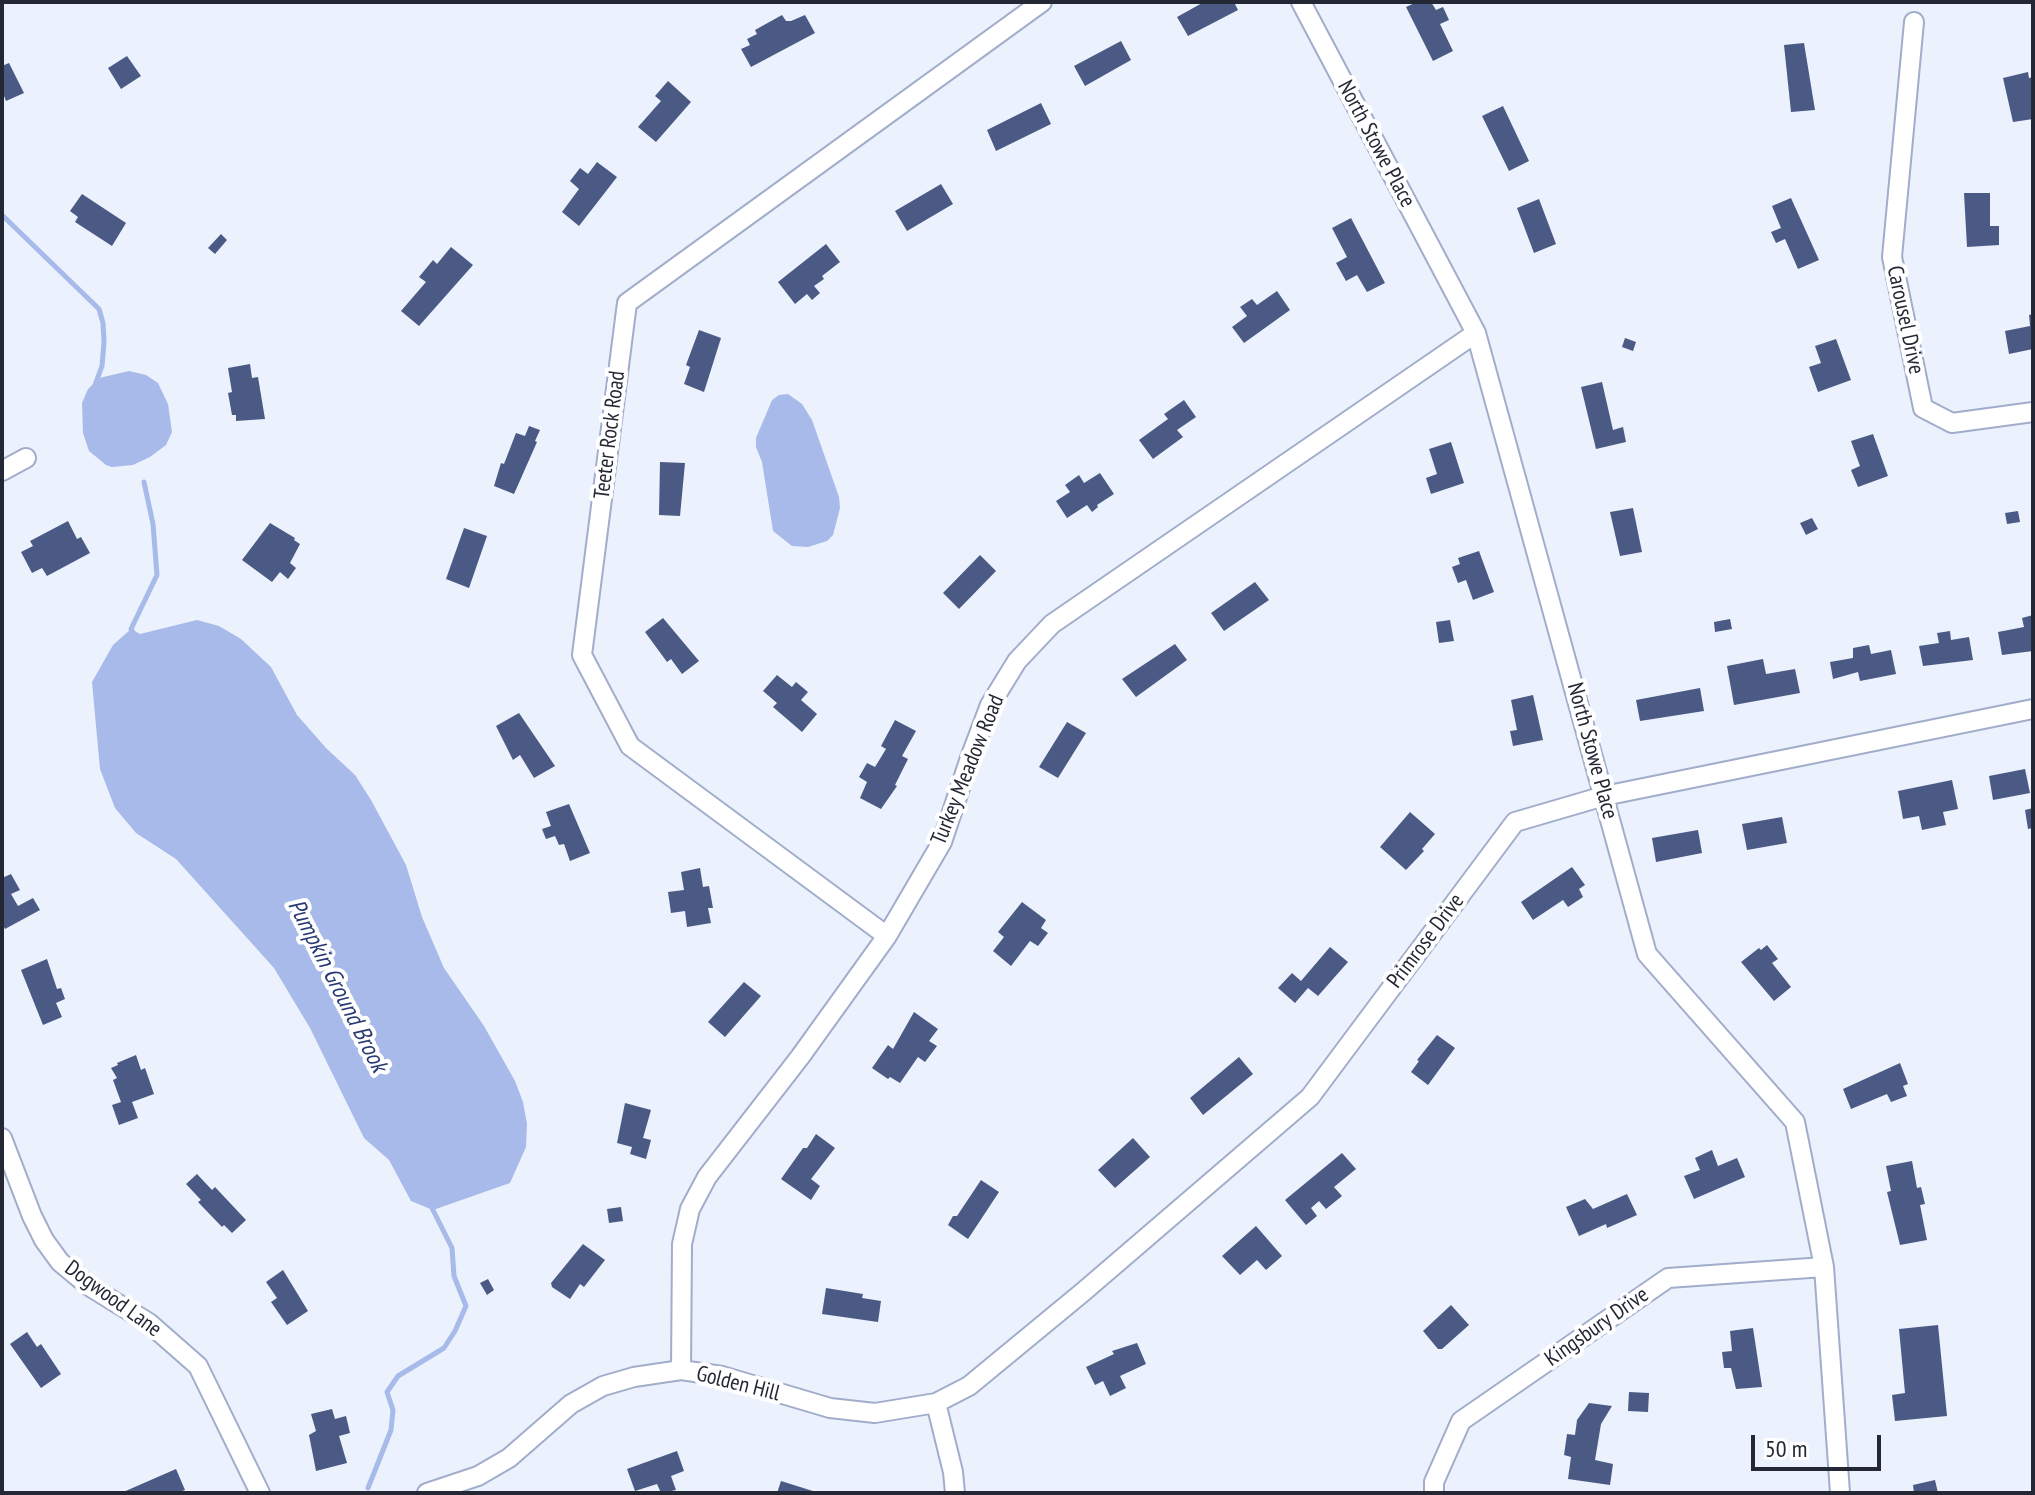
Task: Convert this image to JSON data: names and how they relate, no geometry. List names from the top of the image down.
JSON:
{
  "streets": {
    "street": [
      "North Stowe Place",
      "Carousel Drive",
      "Teeter Rock Road",
      "Turkey Meadow Road",
      "Primrose Drive",
      "Dogwood Lane",
      "Kingsbury Drive",
      "Golden Hill"
    ]
  },
  "crossings": [
    ["North Stowe Place", "Turkey Meadow Road"],
    ["North Stowe Place", "Primrose Drive"],
    ["North Stowe Place", "Kingsbury Drive"],
    ["Teeter Rock Road", "Turkey Meadow Road"],
    ["Turkey Meadow Road", "Golden Hill"],
    ["Primrose Drive", "Golden Hill"]
  ],
  "water": ["Pumpkin Ground Brook"],
  "scale_bar": "50 m"
}
